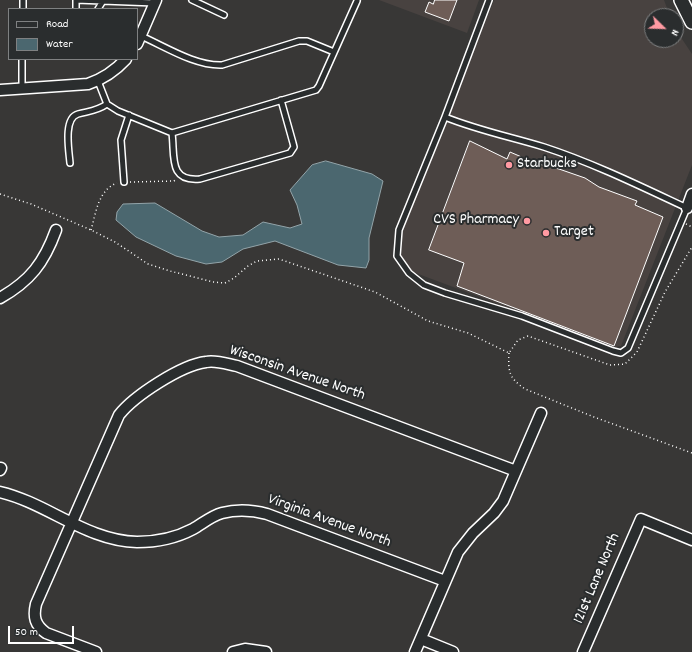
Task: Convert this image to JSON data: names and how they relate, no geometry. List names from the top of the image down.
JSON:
{
  "streets": {
    "street": ["Wisconsin Avenue North", "Virginia Avenue North", "121st Lane North"]
  },
  "crossings": [
    ["Wisconsin Avenue North", "Virginia Avenue North"]
  ],
  "places": ["Starbucks", "CVS Pharmacy", "Target"],
  "legend": ["Road", "Water"],
  "scale_bar": "50 m",
  "north": "bottom right"
}
